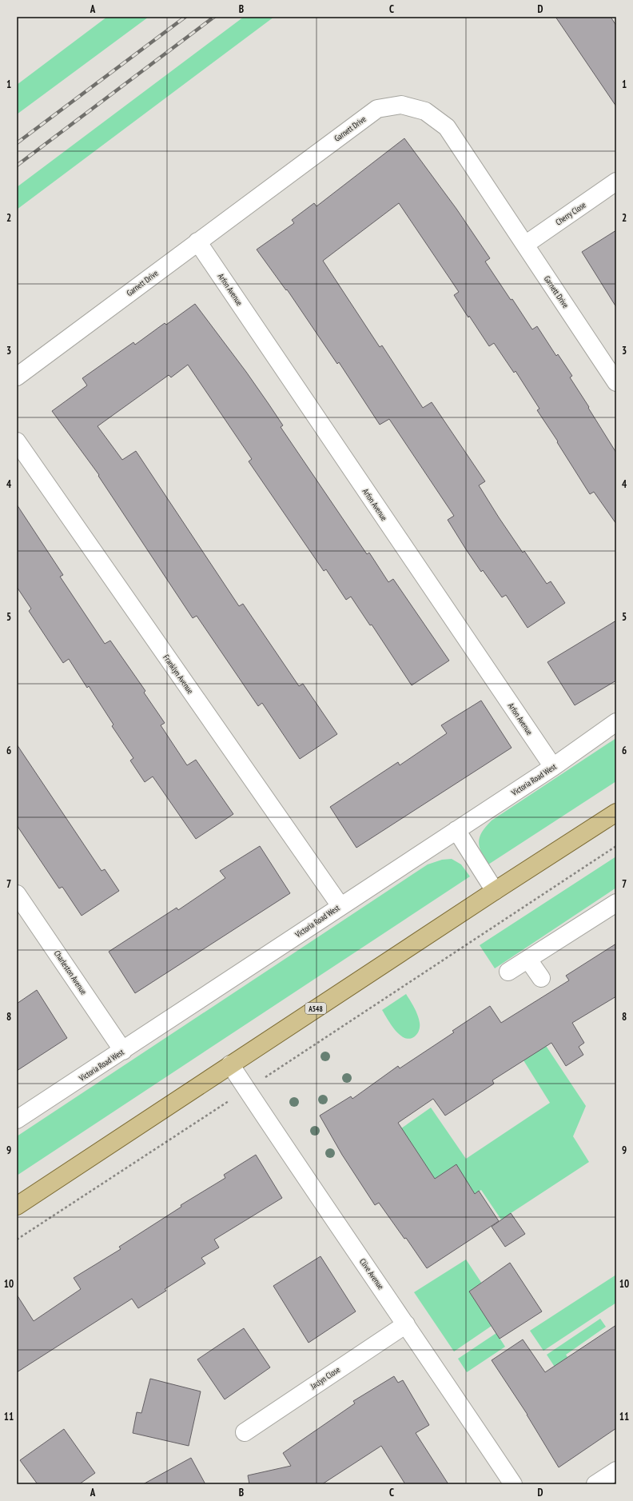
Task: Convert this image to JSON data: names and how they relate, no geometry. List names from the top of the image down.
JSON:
{
  "streets": {
    "main road": ["A548"],
    "street": [
      "Garnett Drive",
      "Cherry Close",
      "Arfon Avenue",
      "Franklyn Avenue",
      "Victoria Road West",
      "Charleston Avenue",
      "Clive Avenue",
      "Jaclyn Close"
    ]
  },
  "crossings": [
    ["Garnett Drive", "Cherry Close"],
    ["Garnett Drive", "Arfon Avenue"],
    ["Arfon Avenue", "Victoria Road West"],
    ["Franklyn Avenue", "Victoria Road West"],
    ["Victoria Road West", "Charleston Avenue"],
    ["A548", "Clive Avenue"],
    ["Clive Avenue", "Jaclyn Close"]
  ],
  "grid": {
    "columns": [
      "A",
      "B",
      "C",
      "D"
    ],
    "rows": [
      "1",
      "2",
      "3",
      "4",
      "5",
      "6",
      "7",
      "8",
      "9",
      "10",
      "11"
    ]
  }
}
